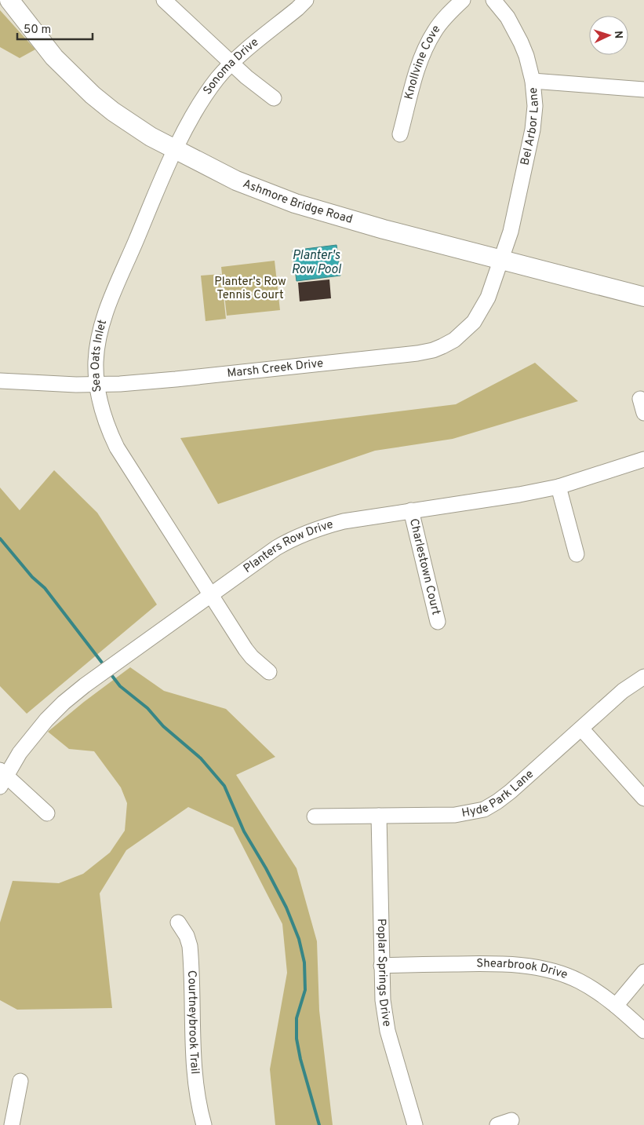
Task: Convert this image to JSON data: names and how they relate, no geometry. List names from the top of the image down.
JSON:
{
  "streets": {
    "main road": ["Ashmore Bridge Road"],
    "street": [
      "Knollvine Cove",
      "Sonoma Drive",
      "Bel Arbor Lane",
      "Sea Oats Inlet",
      "Marsh Creek Drive",
      "Planters Row Drive",
      "Charlestown Court",
      "Hyde Park Lane",
      "Shearbrook Drive",
      "Poplar Springs Drive",
      "Courtneybrook Trail"
    ]
  },
  "crossings": [
    ["Sonoma Drive", "Ashmore Bridge Road"],
    ["Sonoma Drive", "Sea Oats Inlet"],
    ["Bel Arbor Lane", "Ashmore Bridge Road"],
    ["Bel Arbor Lane", "Marsh Creek Drive"],
    ["Ashmore Bridge Road", "Sea Oats Inlet"],
    ["Ashmore Bridge Road", "Marsh Creek Drive"],
    ["Sea Oats Inlet", "Marsh Creek Drive"],
    ["Sea Oats Inlet", "Planters Row Drive"],
    ["Planters Row Drive", "Charlestown Court"],
    ["Hyde Park Lane", "Poplar Springs Drive"],
    ["Shearbrook Drive", "Poplar Springs Drive"]
  ],
  "water": ["Planter's Row Pool"],
  "parks": ["Planter's Row Tennis Court"],
  "scale_bar": "50 m",
  "north": "right"
}
